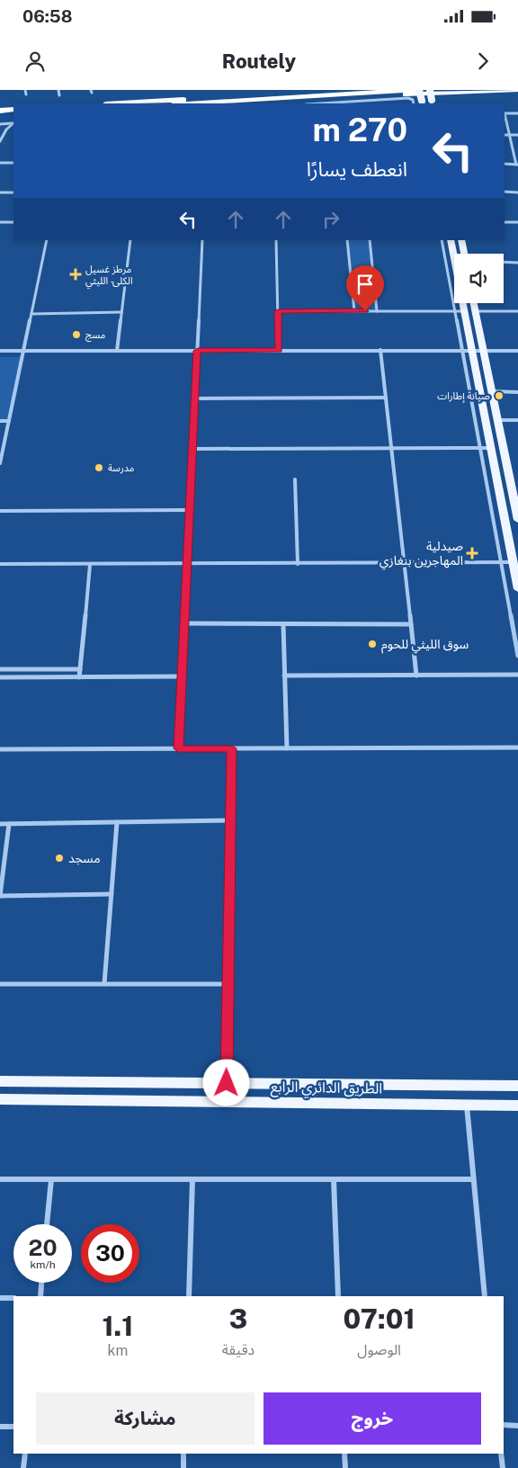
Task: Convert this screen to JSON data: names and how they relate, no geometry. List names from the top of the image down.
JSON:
{
  "streets": {
    "main road": ["الطريق الدائري الرابع"]
  },
  "places": {
    "health": ["مرطز غسيل الكلى- الليثي", "صيدلية المهاجرين بنغازي"],
    "other": [
      "مسج",
      "صيانة إطارات",
      "مدرسة",
      "سوق الليثي للحوم",
      "مسجد"
    ]
  },
  "page": {
    "status": "06:58",
    "header": "Routely",
    "turn": ["270 m", "انعطف يسارًا"],
    "speed": "20 km/h",
    "limit": "30",
    "eta": [
      "07:01",
      "الوصول",
      "3",
      "دقيقة",
      "1.1",
      "km"
    ],
    "buttons": ["خروج", "مشاركة"]
  }
}
